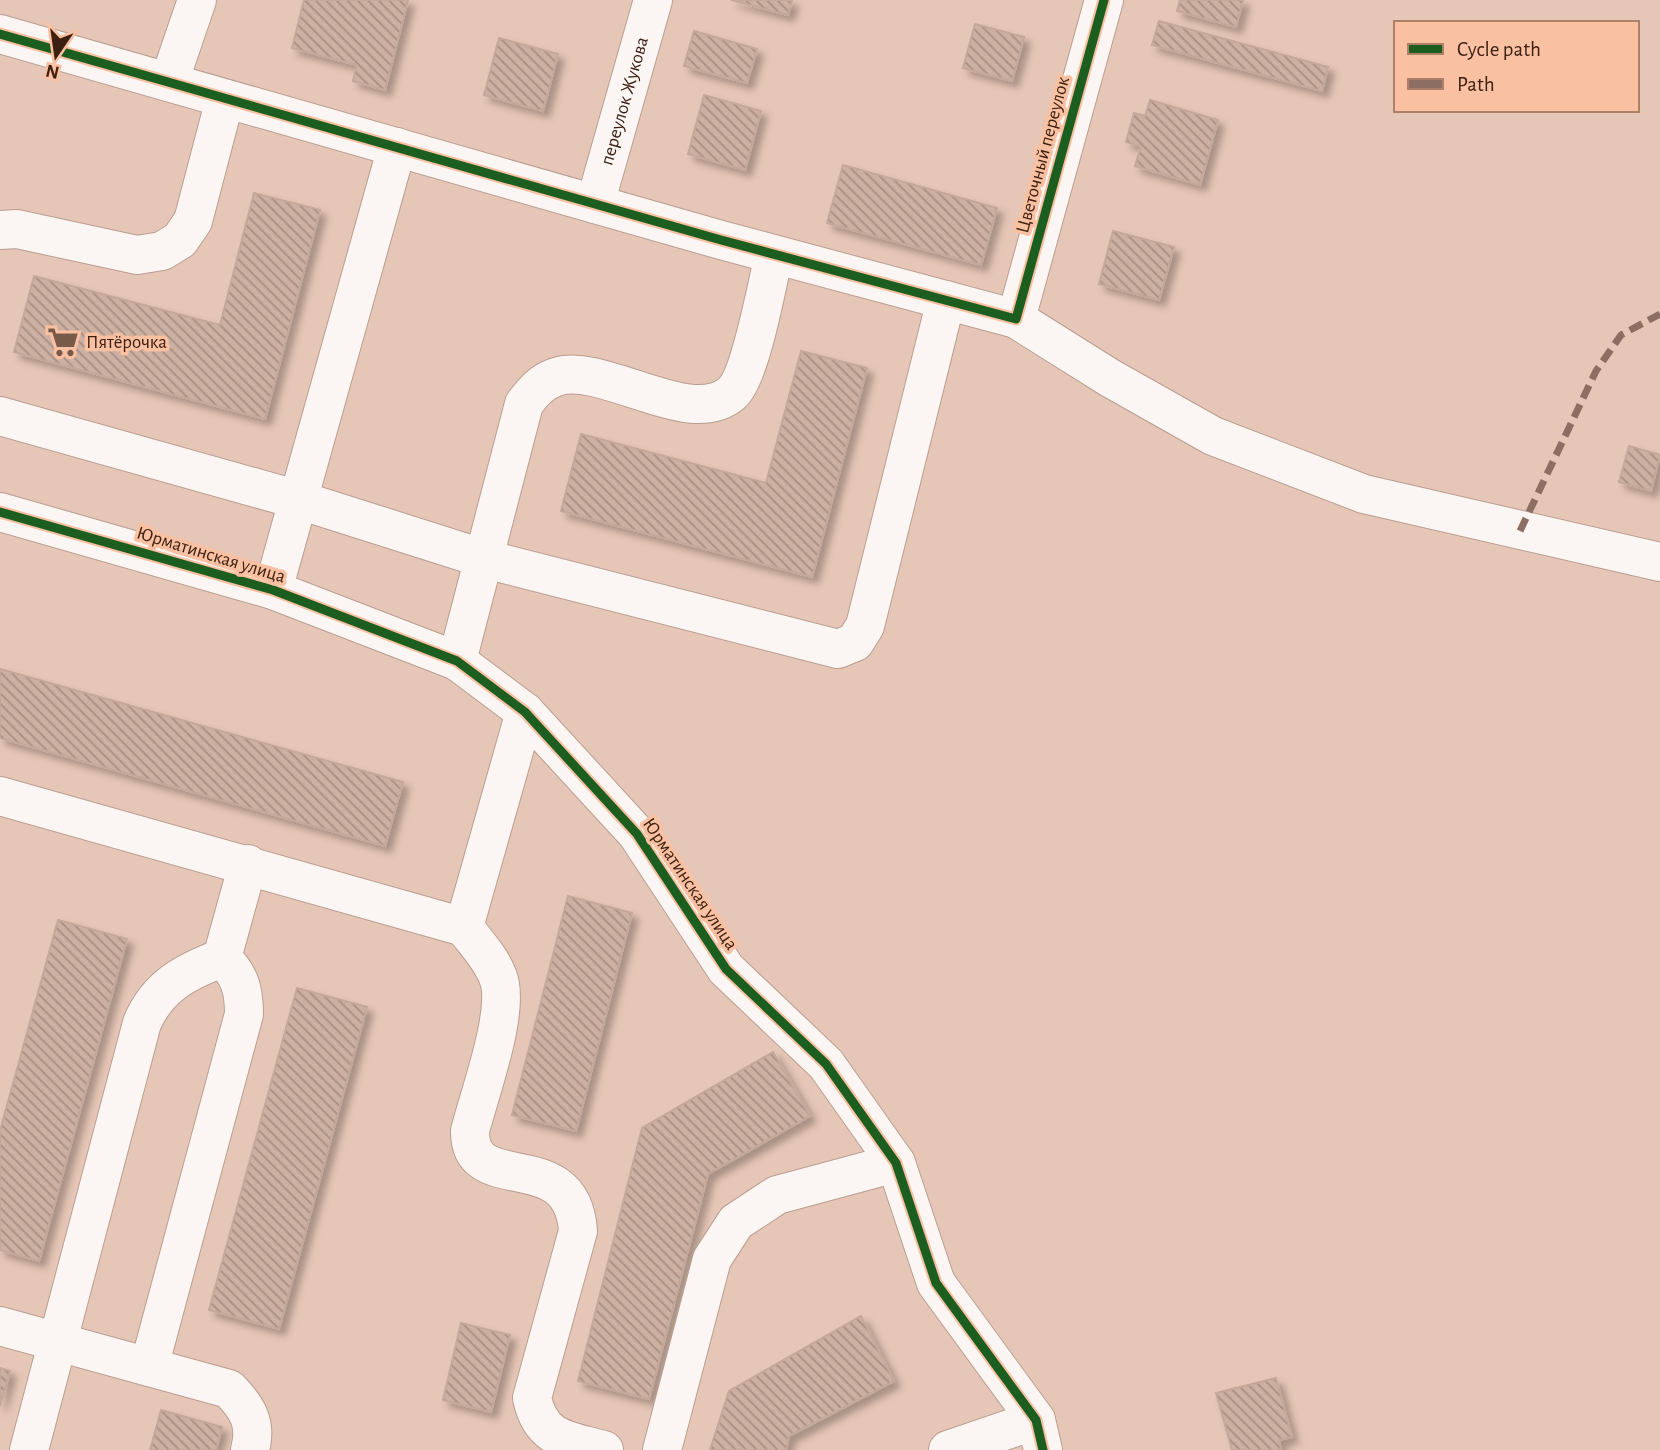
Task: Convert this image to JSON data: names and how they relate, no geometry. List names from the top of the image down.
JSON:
{
  "streets": {
    "street": ["переулок Жукова", "Цветочный переулок", "Юрматинская улица"]
  },
  "places": {
    "supermarket": ["Пятёрочка"]
  },
  "legend": ["Cycle path", "Path"],
  "north": "bottom"
}
